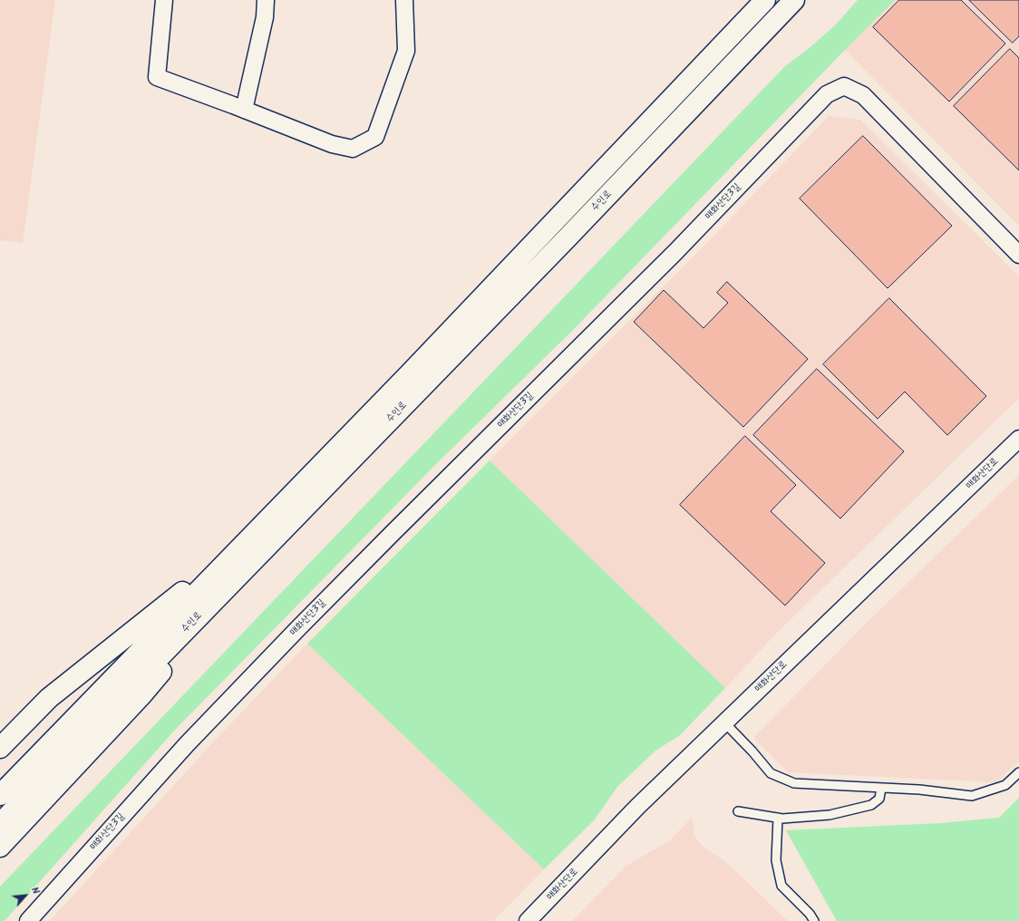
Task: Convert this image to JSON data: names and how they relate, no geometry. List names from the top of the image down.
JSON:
{
  "streets": {
    "main road": ["수인로"],
    "street": ["매화산단3길", "매화산단로"]
  },
  "north": "top right"
}
